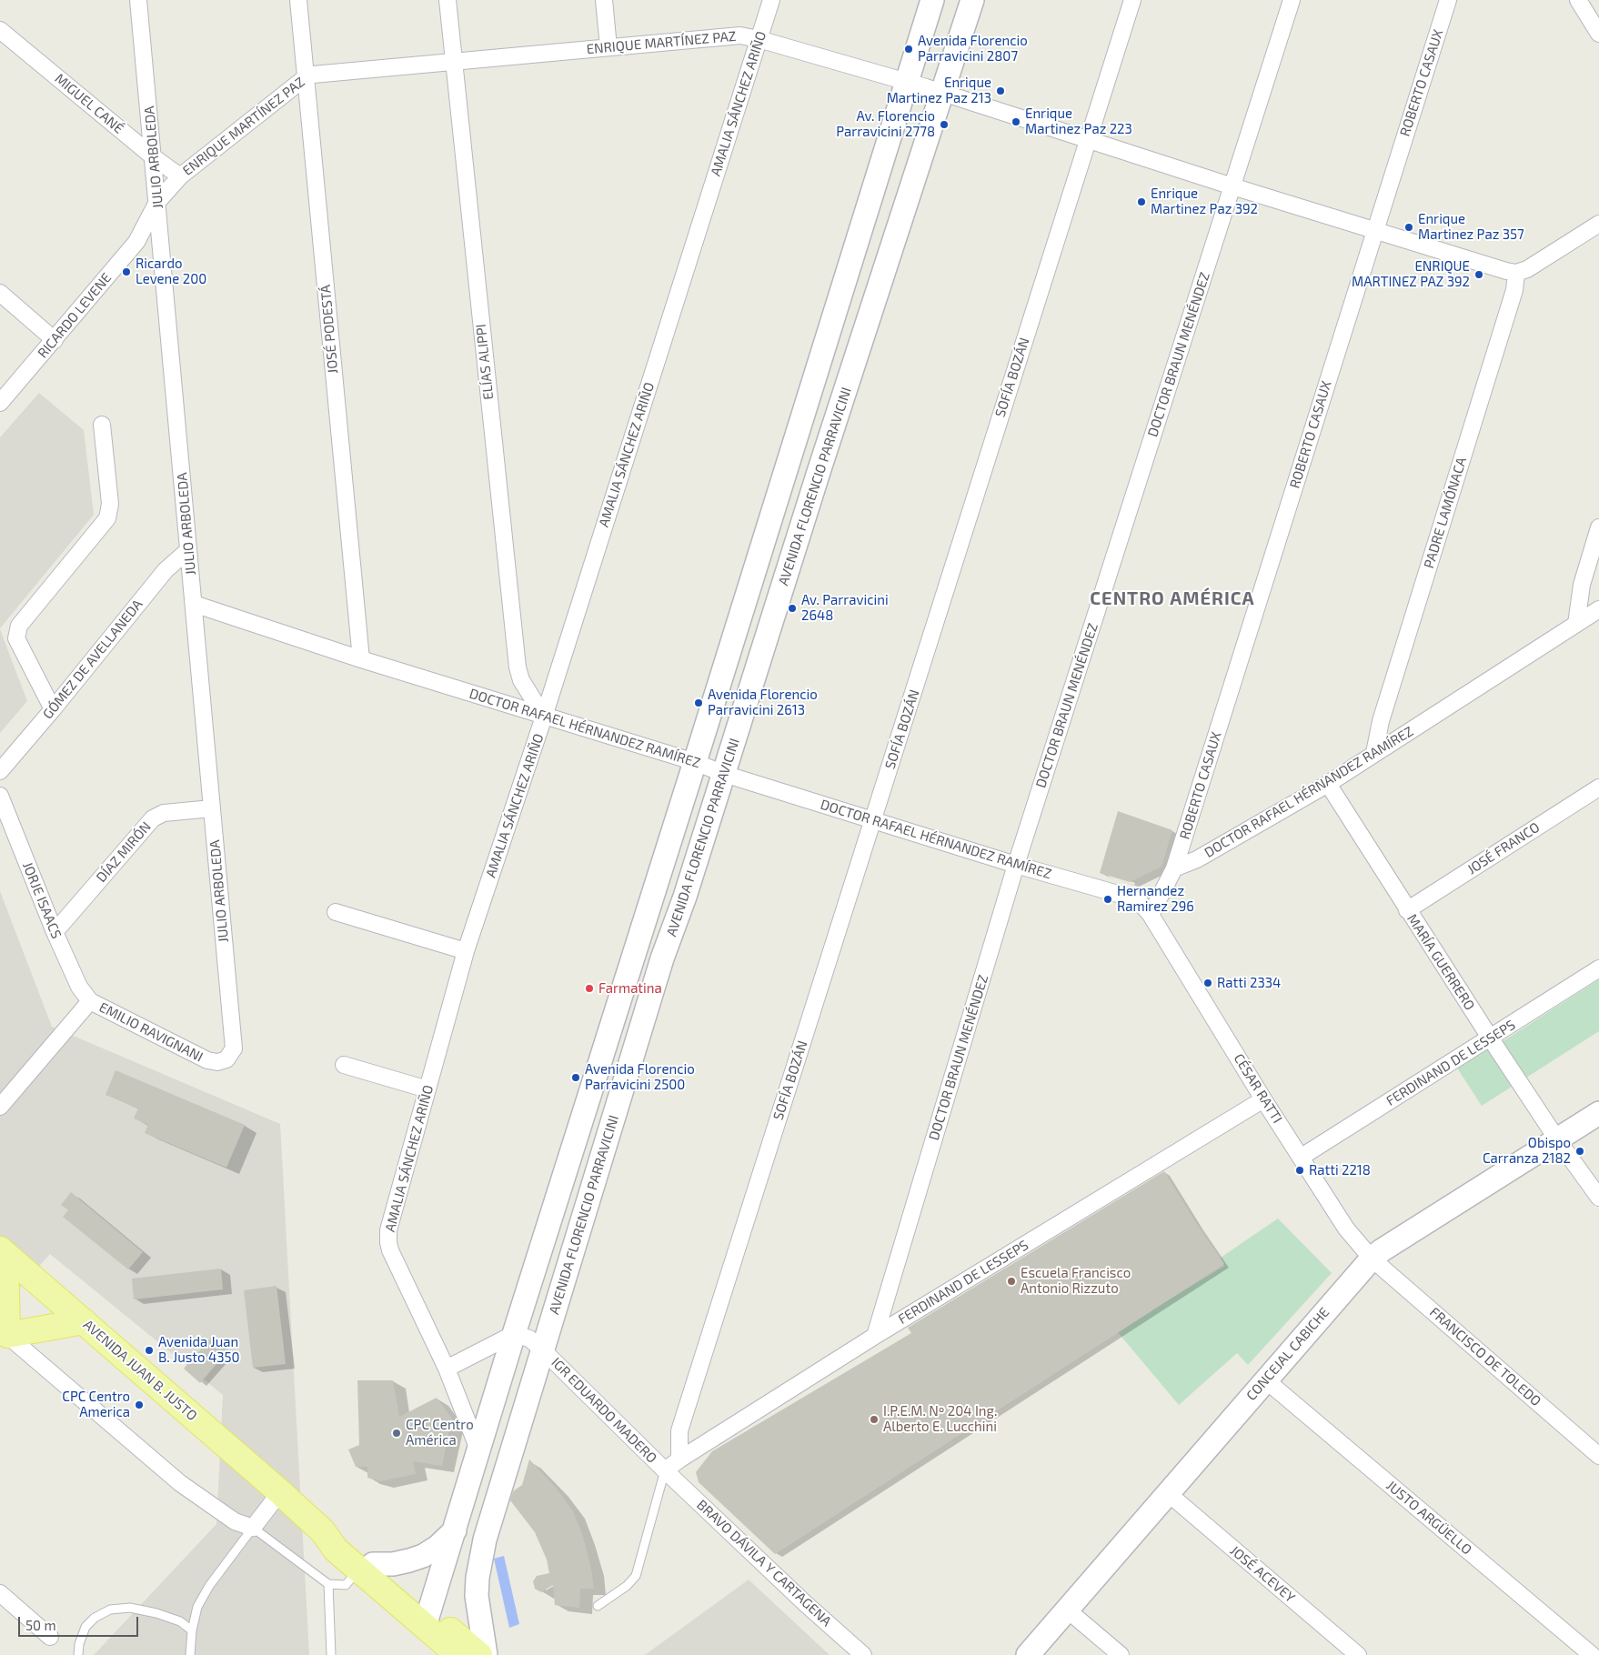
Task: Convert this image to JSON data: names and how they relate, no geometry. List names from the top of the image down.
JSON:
{
  "streets": {
    "main road": ["AVENIDA FLORENCIO PARRAVICINI", "CONCEJAL CABICHE", "AVENIDA JUAN B. JUSTO"],
    "street": [
      "ENRIQUE MARTÍNEZ PAZ",
      "ROBERTO CASAUX",
      "MIGUEL CANÉ",
      "AMALIA SÁNCHEZ ARIÑO",
      "JULIO ARBOLEDA",
      "RICARDO LEVENE",
      "JOSÉ PODESTÁ",
      "DOCTOR BRAUN MENÉNDEZ",
      "ELÍAS ALIPPI",
      "SOFÍA BOZÁN",
      "PADRE LAMÓNACA",
      "GÓMEZ DE AVELLANEDA",
      "DOCTOR RAFAEL HÉRNANDEZ RAMÍREZ",
      "JOSÉ FRANCO",
      "DÍAZ MIRÓN",
      "JORJE ISAACS",
      "MARÍA GUERRERO",
      "EMILIO RAVIGNANI",
      "FERDINAND DE LESSEPS",
      "CÉSAR RATTI",
      "FRANCISCO DE TOLEDO",
      "IGR EDUARDO MADERO",
      "JUSTO ARGÜELLO",
      "BRAVO DÁVILA Y CARTAGENA",
      "JOSÉ ACEVEY"
    ]
  },
  "crossings": [
    ["ENRIQUE MARTÍNEZ PAZ", "ROBERTO CASAUX"],
    ["ENRIQUE MARTÍNEZ PAZ", "MIGUEL CANÉ"],
    ["ENRIQUE MARTÍNEZ PAZ", "AMALIA SÁNCHEZ ARIÑO"],
    ["ENRIQUE MARTÍNEZ PAZ", "JULIO ARBOLEDA"],
    ["ENRIQUE MARTÍNEZ PAZ", "RICARDO LEVENE"],
    ["ENRIQUE MARTÍNEZ PAZ", "JOSÉ PODESTÁ"],
    ["ENRIQUE MARTÍNEZ PAZ", "DOCTOR BRAUN MENÉNDEZ"],
    ["ENRIQUE MARTÍNEZ PAZ", "ELÍAS ALIPPI"],
    ["ENRIQUE MARTÍNEZ PAZ", "SOFÍA BOZÁN"],
    ["ENRIQUE MARTÍNEZ PAZ", "AVENIDA FLORENCIO PARRAVICINI"],
    ["ENRIQUE MARTÍNEZ PAZ", "PADRE LAMÓNACA"],
    ["ROBERTO CASAUX", "DOCTOR RAFAEL HÉRNANDEZ RAMÍREZ"],
    ["MIGUEL CANÉ", "JULIO ARBOLEDA"],
    ["AMALIA SÁNCHEZ ARIÑO", "ELÍAS ALIPPI"],
    ["AMALIA SÁNCHEZ ARIÑO", "DOCTOR RAFAEL HÉRNANDEZ RAMÍREZ"],
    ["JULIO ARBOLEDA", "RICARDO LEVENE"],
    ["JULIO ARBOLEDA", "GÓMEZ DE AVELLANEDA"],
    ["JULIO ARBOLEDA", "DOCTOR RAFAEL HÉRNANDEZ RAMÍREZ"],
    ["JULIO ARBOLEDA", "DÍAZ MIRÓN"],
    ["JULIO ARBOLEDA", "EMILIO RAVIGNANI"],
    ["JOSÉ PODESTÁ", "DOCTOR RAFAEL HÉRNANDEZ RAMÍREZ"],
    ["DOCTOR BRAUN MENÉNDEZ", "DOCTOR RAFAEL HÉRNANDEZ RAMÍREZ"],
    ["DOCTOR BRAUN MENÉNDEZ", "FERDINAND DE LESSEPS"],
    ["ELÍAS ALIPPI", "DOCTOR RAFAEL HÉRNANDEZ RAMÍREZ"],
    ["SOFÍA BOZÁN", "DOCTOR RAFAEL HÉRNANDEZ RAMÍREZ"],
    ["SOFÍA BOZÁN", "FERDINAND DE LESSEPS"],
    ["AVENIDA FLORENCIO PARRAVICINI", "DOCTOR RAFAEL HÉRNANDEZ RAMÍREZ"],
    ["AVENIDA FLORENCIO PARRAVICINI", "IGR EDUARDO MADERO"],
    ["PADRE LAMÓNACA", "DOCTOR RAFAEL HÉRNANDEZ RAMÍREZ"],
    ["DOCTOR RAFAEL HÉRNANDEZ RAMÍREZ", "MARÍA GUERRERO"],
    ["DOCTOR RAFAEL HÉRNANDEZ RAMÍREZ", "CÉSAR RATTI"],
    ["JOSÉ FRANCO", "MARÍA GUERRERO"],
    ["DÍAZ MIRÓN", "JORJE ISAACS"],
    ["JORJE ISAACS", "EMILIO RAVIGNANI"],
    ["MARÍA GUERRERO", "FERDINAND DE LESSEPS"],
    ["MARÍA GUERRERO", "CONCEJAL CABICHE"],
    ["FERDINAND DE LESSEPS", "CÉSAR RATTI"],
    ["FERDINAND DE LESSEPS", "IGR EDUARDO MADERO"],
    ["FERDINAND DE LESSEPS", "BRAVO DÁVILA Y CARTAGENA"],
    ["CÉSAR RATTI", "CONCEJAL CABICHE"],
    ["CÉSAR RATTI", "FRANCISCO DE TOLEDO"],
    ["CONCEJAL CABICHE", "FRANCISCO DE TOLEDO"],
    ["CONCEJAL CABICHE", "JUSTO ARGÜELLO"],
    ["CONCEJAL CABICHE", "JOSÉ ACEVEY"],
    ["IGR EDUARDO MADERO", "BRAVO DÁVILA Y CARTAGENA"]
  ],
  "districts": ["CENTRO AMÉRICA"],
  "places": [
    "Avenida Florencio Parravicini 2807",
    "Enrique Martinez Paz 213",
    "Enrique Martinez Paz 223",
    "Av. Florencio Parravicini 2778",
    "Enrique Martinez Paz 392",
    "Enrique Martinez Paz 357",
    "Ricardo Levene 200",
    "ENRIQUE MARTINEZ PAZ 392",
    "Av. Parravicini 2648",
    "Avenida Florencio Parravicini 2613",
    "Hernandez Ramirez 296",
    "Ratti 2334",
    "Farmatina",
    "Avenida Florencio Parravicini 2500",
    "Obispo Carranza 2182",
    "Ratti 2218",
    "Escuela Francisco Antonio Rizzuto",
    "Avenida Juan B. Justo 4350",
    "CPC Centro America",
    "I.P.E.M. Nº 204 Ing. Alberto E. Lucchini",
    "CPC Centro América"
  ],
  "scale_bar": "50 m"
}
